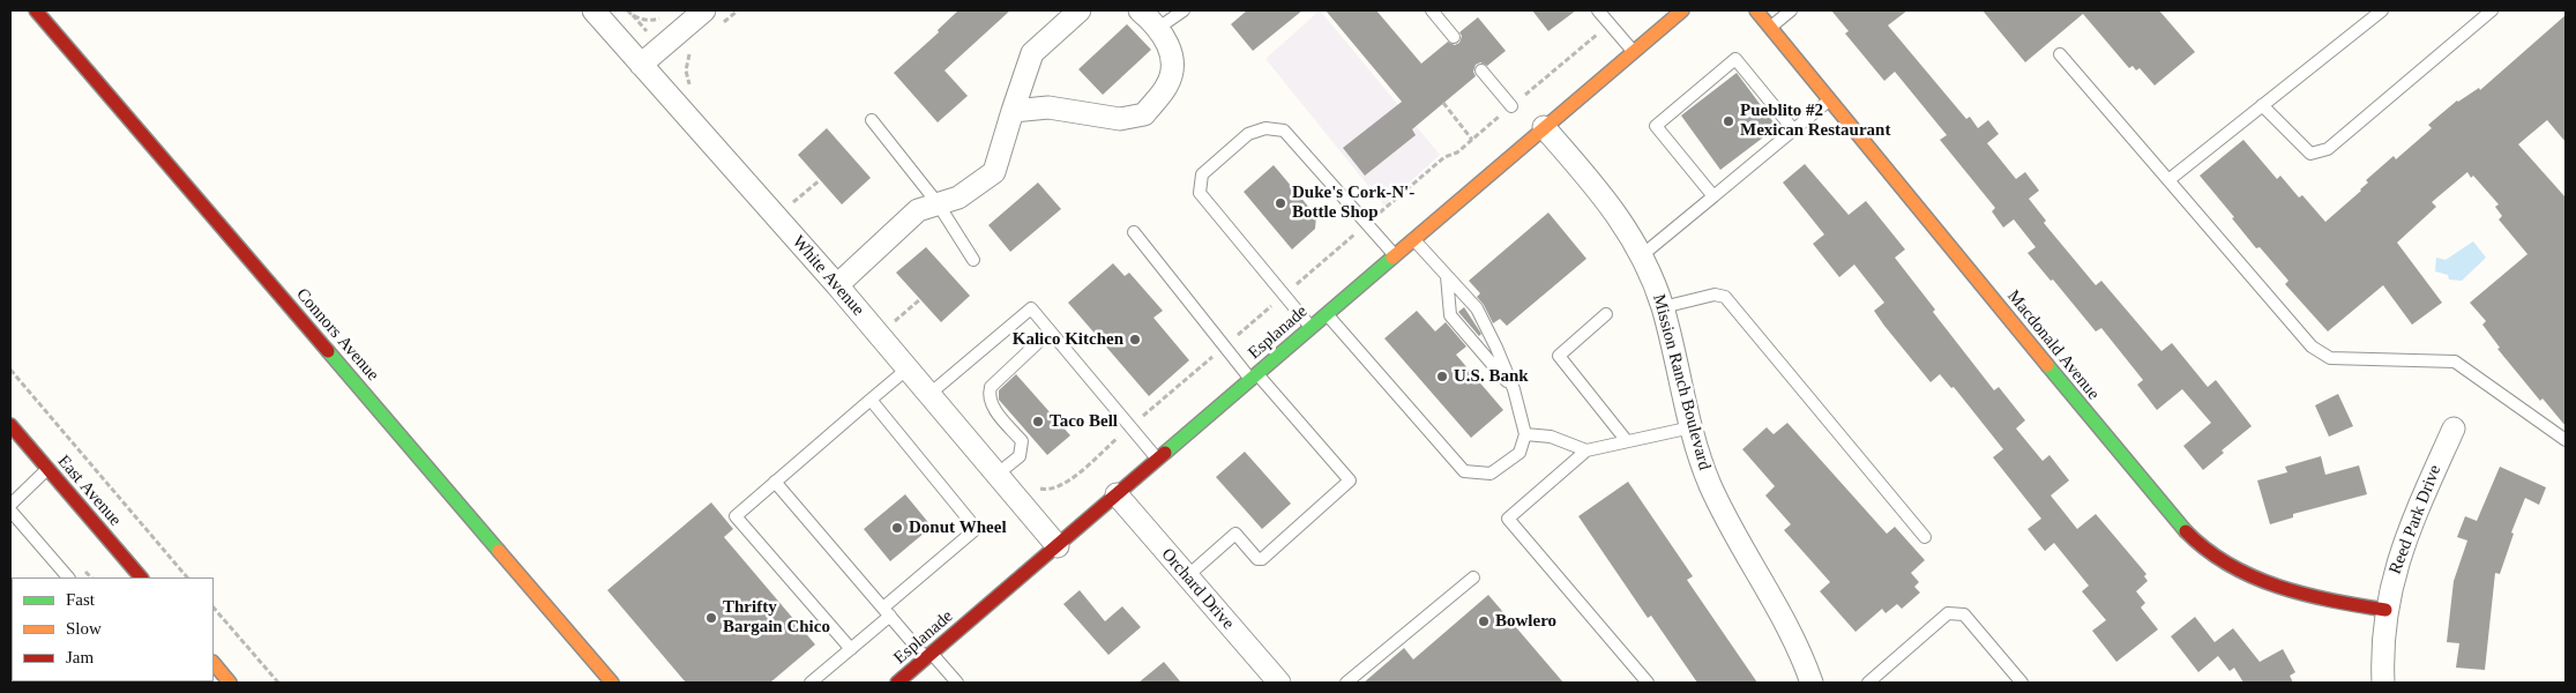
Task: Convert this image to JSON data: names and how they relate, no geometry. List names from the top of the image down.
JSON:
{
  "streets": {
    "street": [
      "White Avenue",
      "Esplanade",
      "Connors Avenue",
      "Macdonald Avenue",
      "Mission Ranch Boulevard",
      "East Avenue",
      "Reed Park Drive",
      "Orchard Drive"
    ]
  },
  "crossings": [
    ["White Avenue", "Esplanade"],
    ["Esplanade", "Mission Ranch Boulevard"],
    ["Esplanade", "Orchard Drive"],
    ["Macdonald Avenue", "Reed Park Drive"]
  ],
  "places": [
    "Pueblito #2 Mexican Restaurant",
    "Duke's Cork-N'- Bottle Shop",
    "Kalico Kitchen",
    "U.S. Bank",
    "Taco Bell",
    "Donut Wheel",
    "Thrifty Bargain Chico",
    "Bowlero"
  ],
  "legend": ["Fast", "Slow", "Jam"]
}
